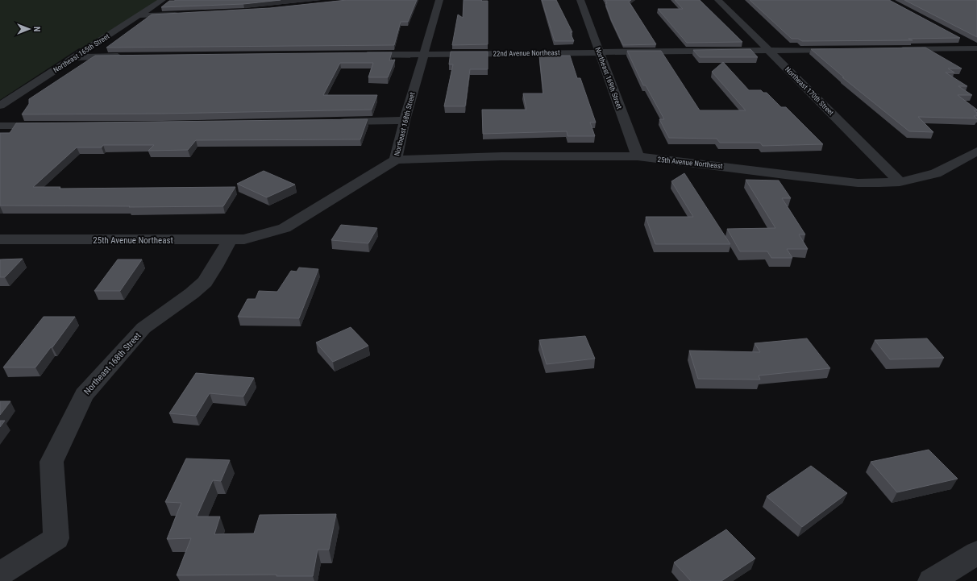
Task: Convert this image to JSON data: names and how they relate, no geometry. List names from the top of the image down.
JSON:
{
  "streets": {
    "street": [
      "Northeast 165th Street",
      "22nd Avenue Northeast",
      "Northeast 169th Street",
      "Northeast 170th Street",
      "Northeast 168th Street",
      "25th Avenue Northeast"
    ]
  },
  "crossings": [
    ["22nd Avenue Northeast", "Northeast 169th Street"],
    ["22nd Avenue Northeast", "Northeast 170th Street"],
    ["22nd Avenue Northeast", "Northeast 168th Street"],
    ["Northeast 169th Street", "25th Avenue Northeast"],
    ["Northeast 170th Street", "25th Avenue Northeast"],
    ["Northeast 168th Street", "25th Avenue Northeast"]
  ],
  "north": "right"
}
